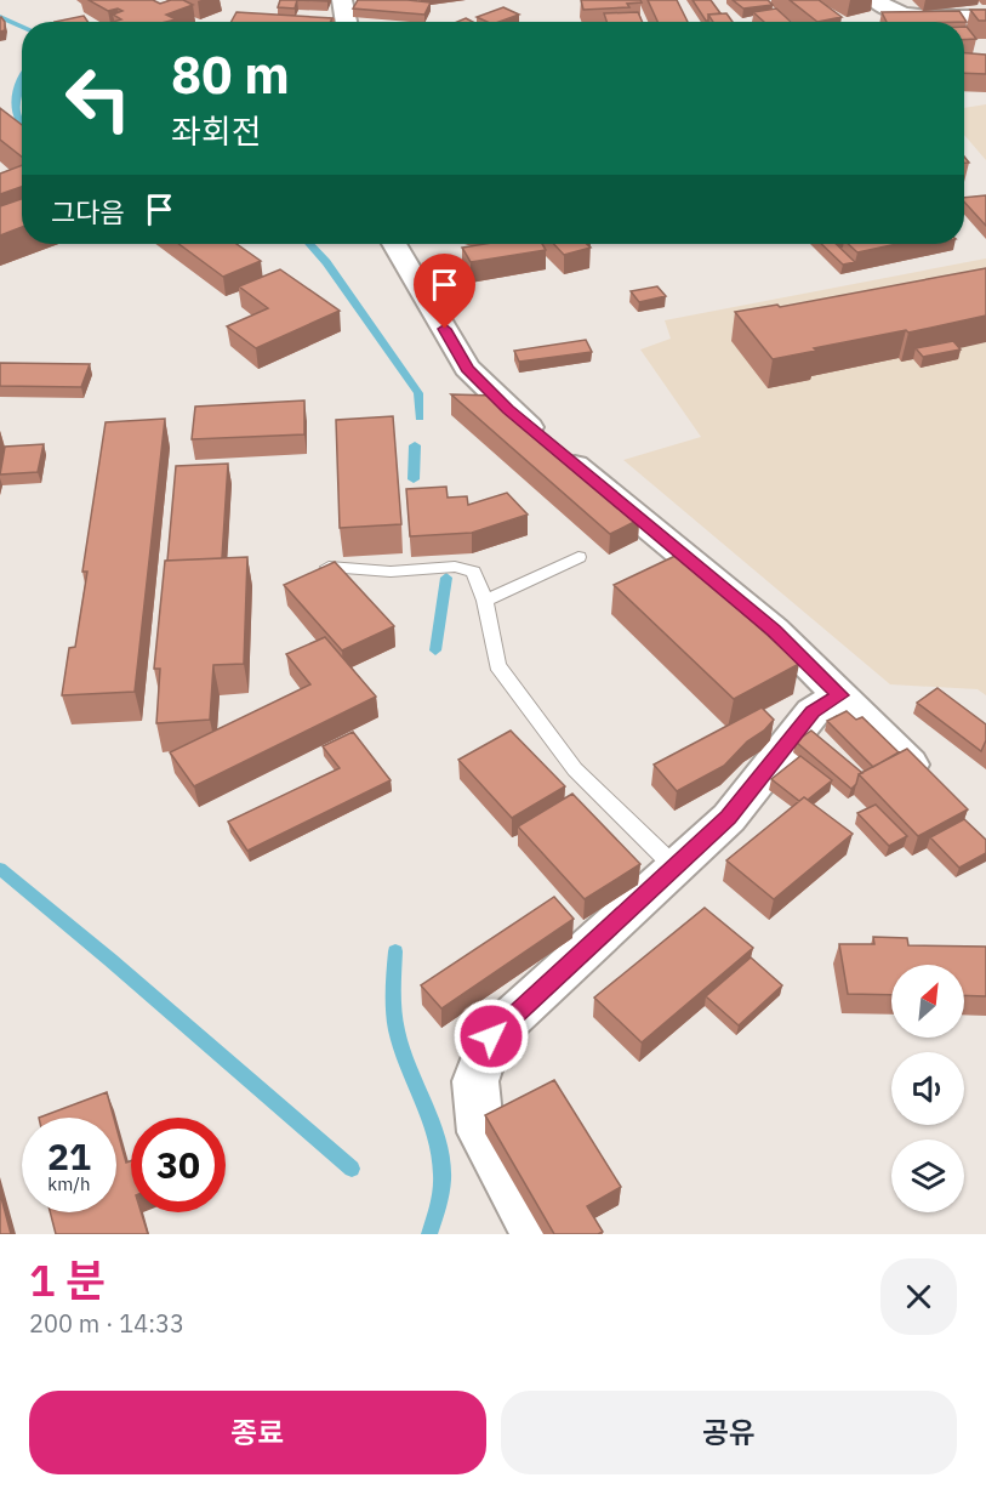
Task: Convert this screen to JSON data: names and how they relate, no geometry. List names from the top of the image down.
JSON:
{
  "north": "top right",
  "page": {
    "turn": ["80 m", "좌회전"],
    "then": "그다음",
    "speed": "21 km/h",
    "limit": "30",
    "heading": ["1 분", "200 m · 14:33"],
    "buttons": ["종료", "공유"]
  }
}
